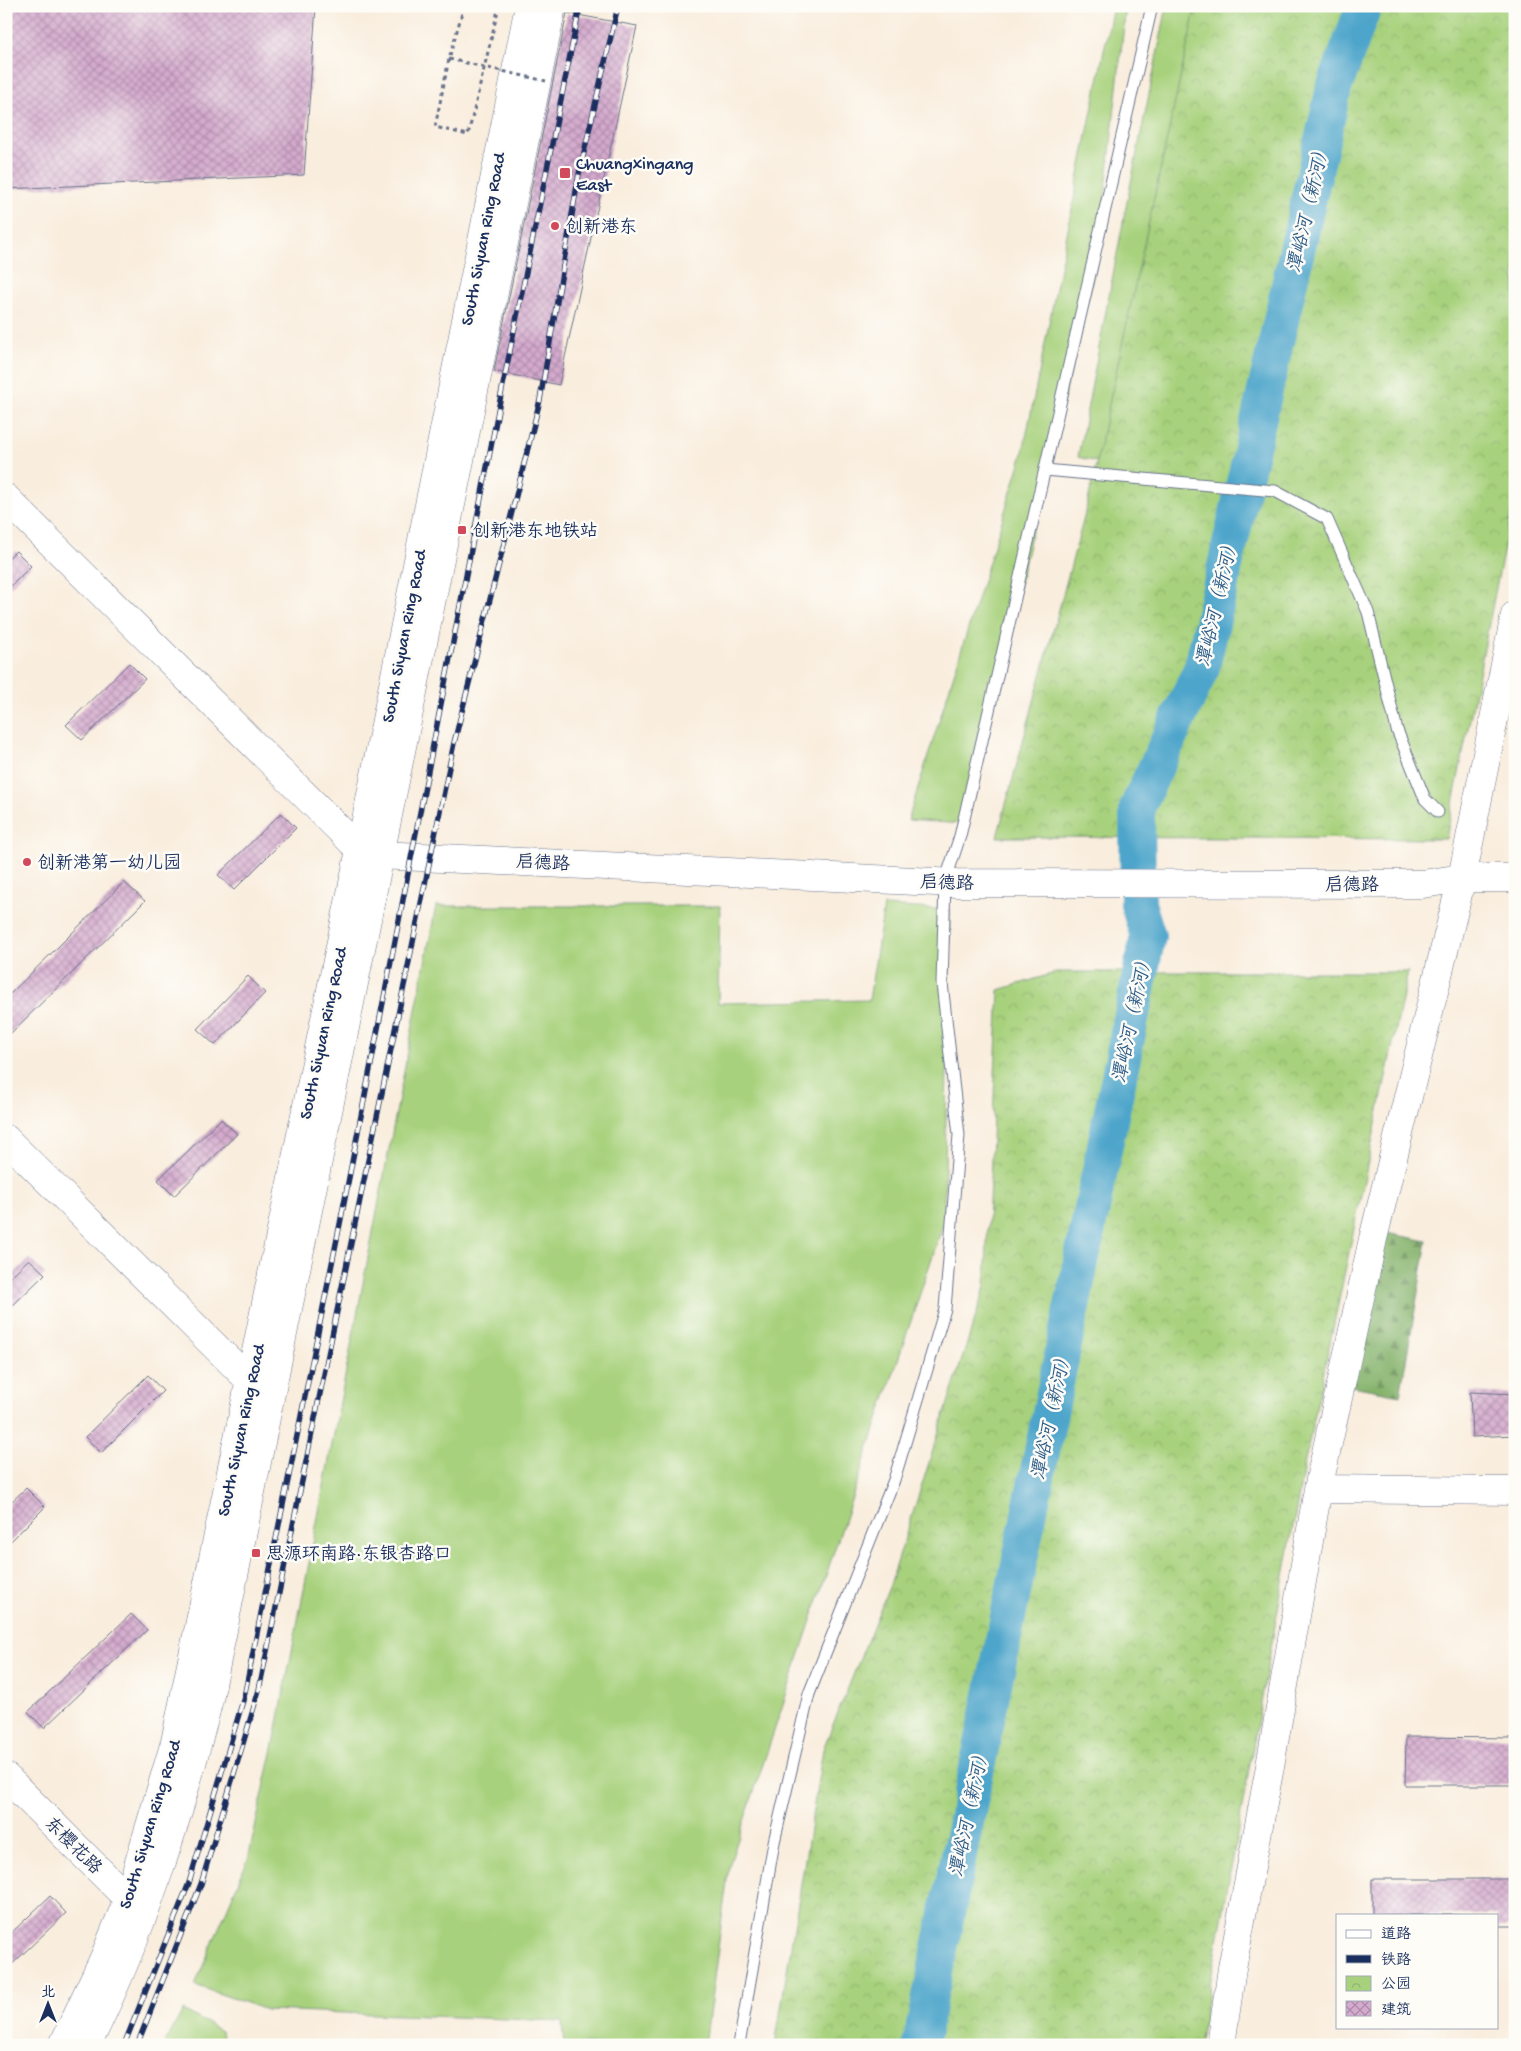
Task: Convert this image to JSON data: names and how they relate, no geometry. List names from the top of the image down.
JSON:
{
  "streets": {
    "street": ["South Siyuan Ring Road", "启德路", "东樱花路"]
  },
  "crossings": [
    ["South Siyuan Ring Road", "启德路"],
    ["South Siyuan Ring Road", "东樱花路"]
  ],
  "water": ["潭峪河（新河）"],
  "places": {
    "transit": ["Chuangxingang East", "创新港东地铁站", "思源环南路·东银杏路口"],
    "other": ["创新港东", "创新港第一幼儿园"]
  },
  "legend": [
    "道路",
    "铁路",
    "公园",
    "建筑"
  ],
  "north": "top"
}
